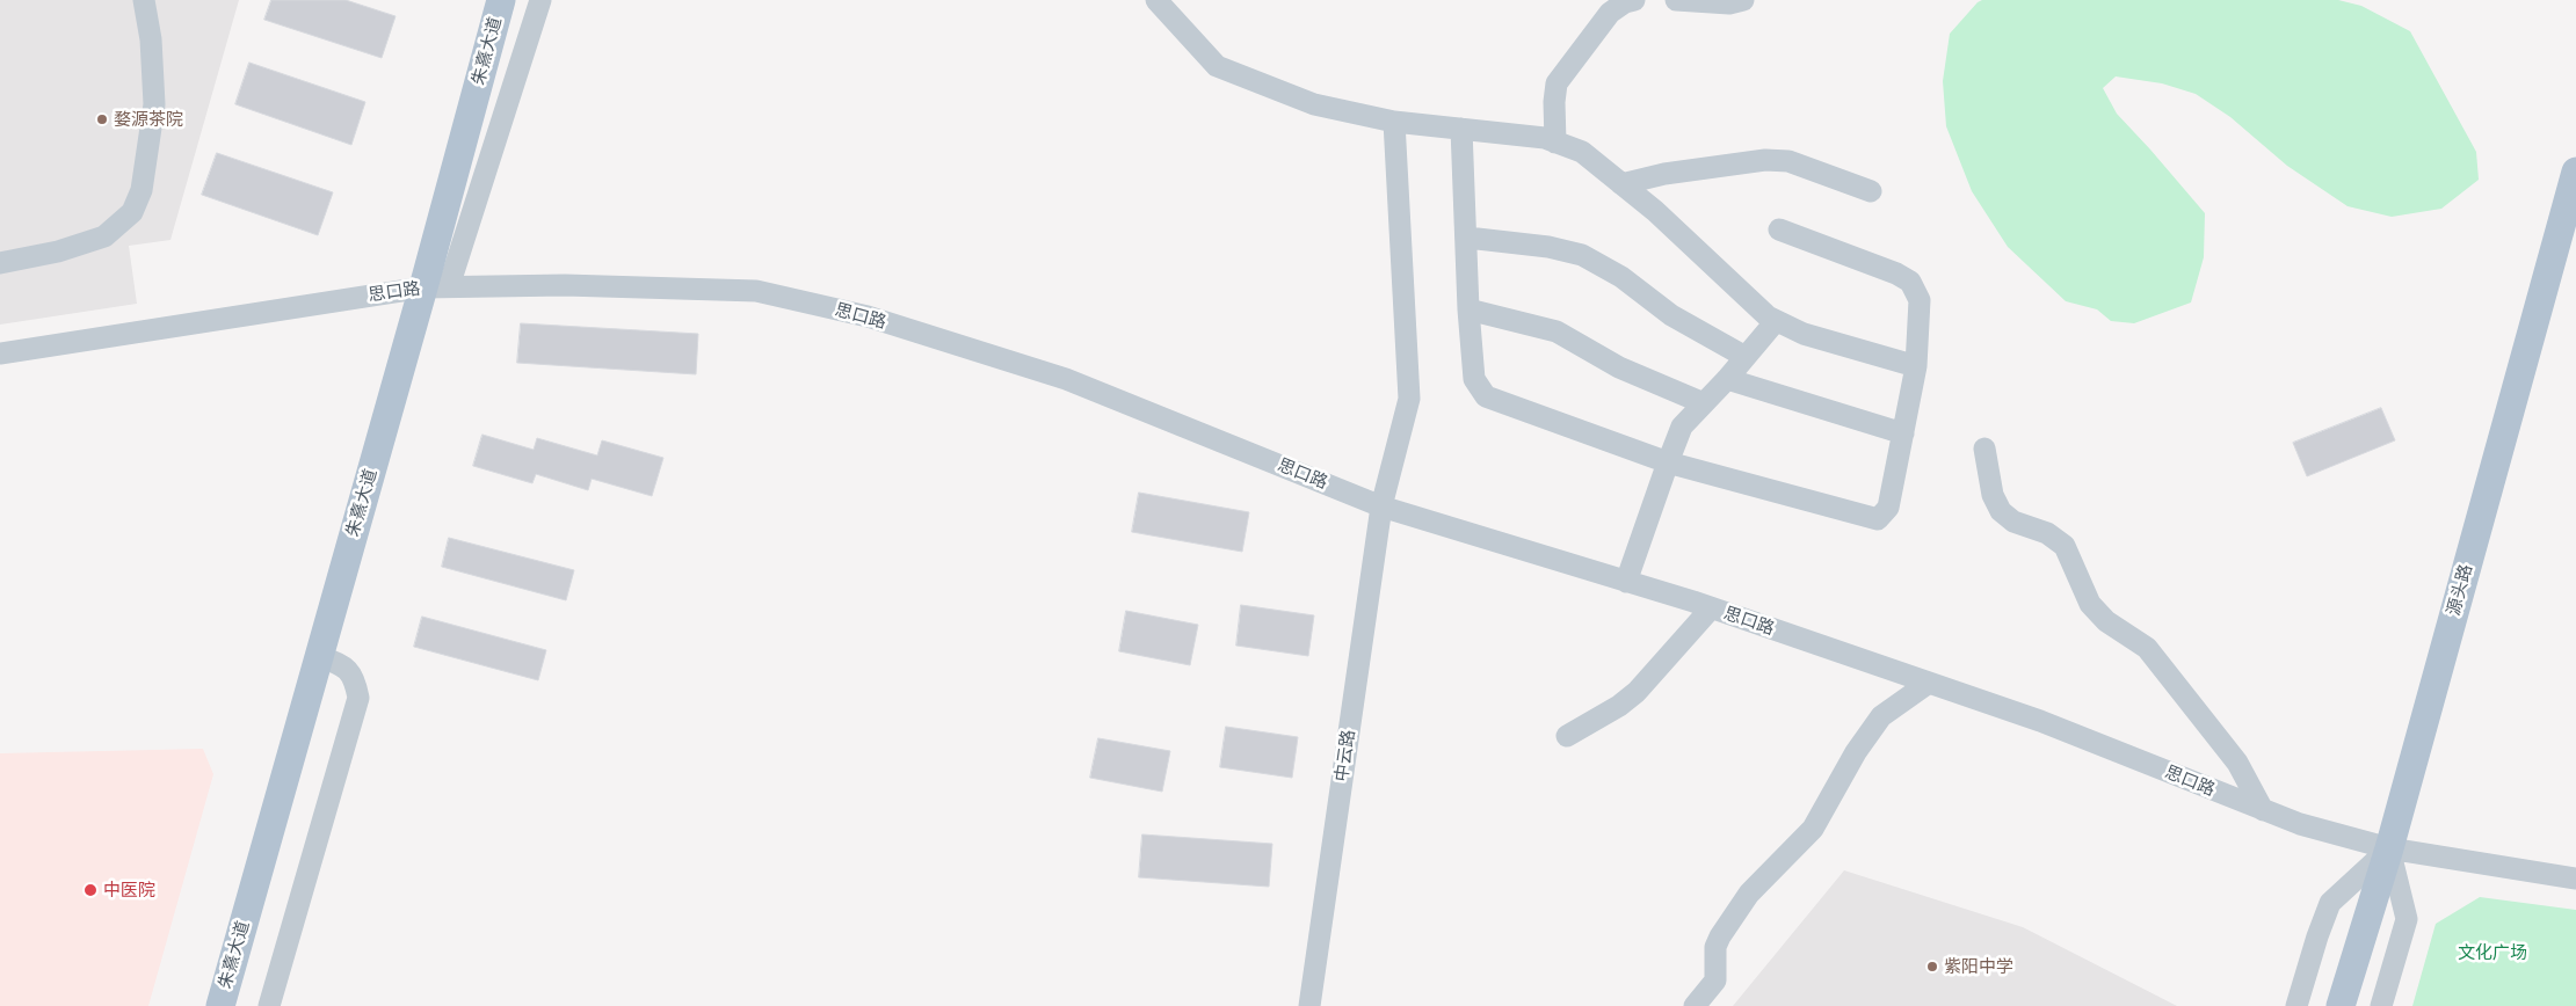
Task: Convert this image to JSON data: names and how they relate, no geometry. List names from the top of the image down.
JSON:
{
  "streets": {
    "main road": ["朱熹大道", "源头路"],
    "street": ["思口路", "中云路"]
  },
  "crossings": [
    ["朱熹大道", "思口路"],
    ["思口路", "源头路"],
    ["思口路", "中云路"]
  ],
  "parks": ["文化广场"],
  "places": ["婺源茶院", "中医院", "紫阳中学"]
}
